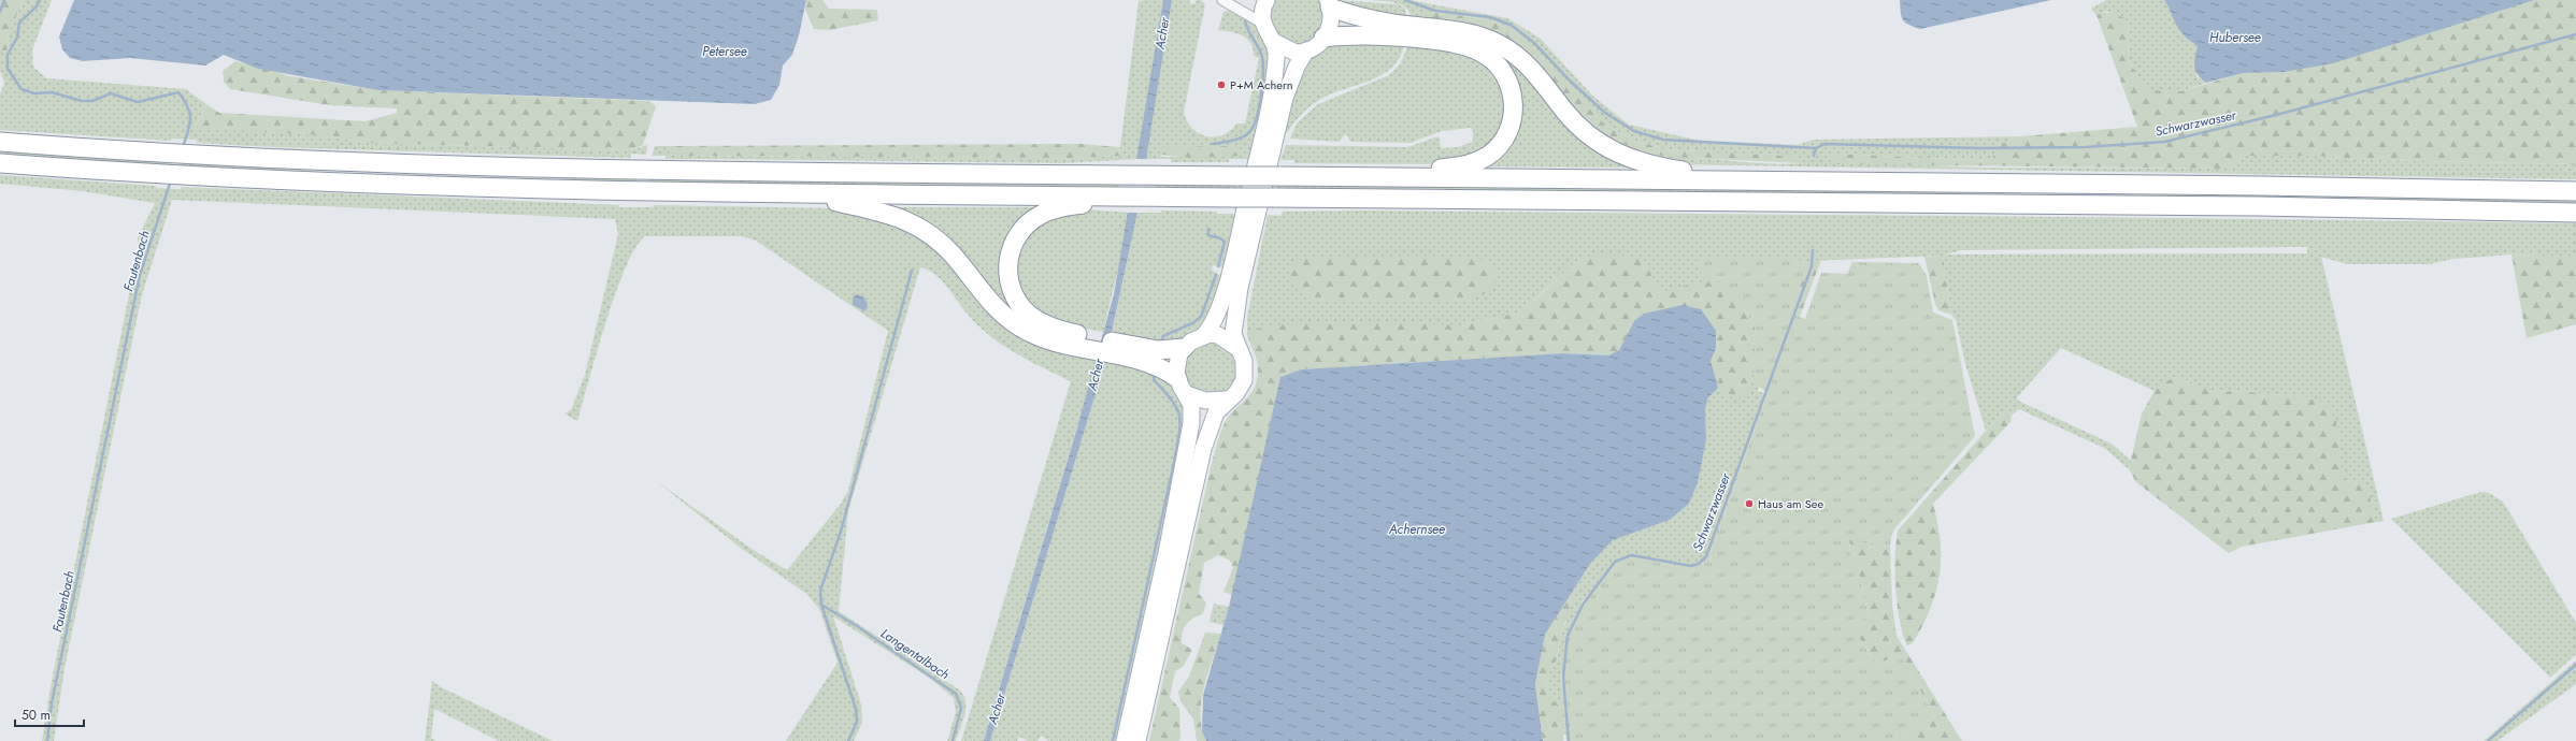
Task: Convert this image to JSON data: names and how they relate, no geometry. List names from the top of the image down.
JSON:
{
  "water": [
    "Acher",
    "Hubersee",
    "Petersee",
    "Schwarzwasser",
    "Fautenbach",
    "Achernsee",
    "Langentalbach"
  ],
  "places": ["P+M Achern", "Haus am See"],
  "scale_bar": "50 m"
}
